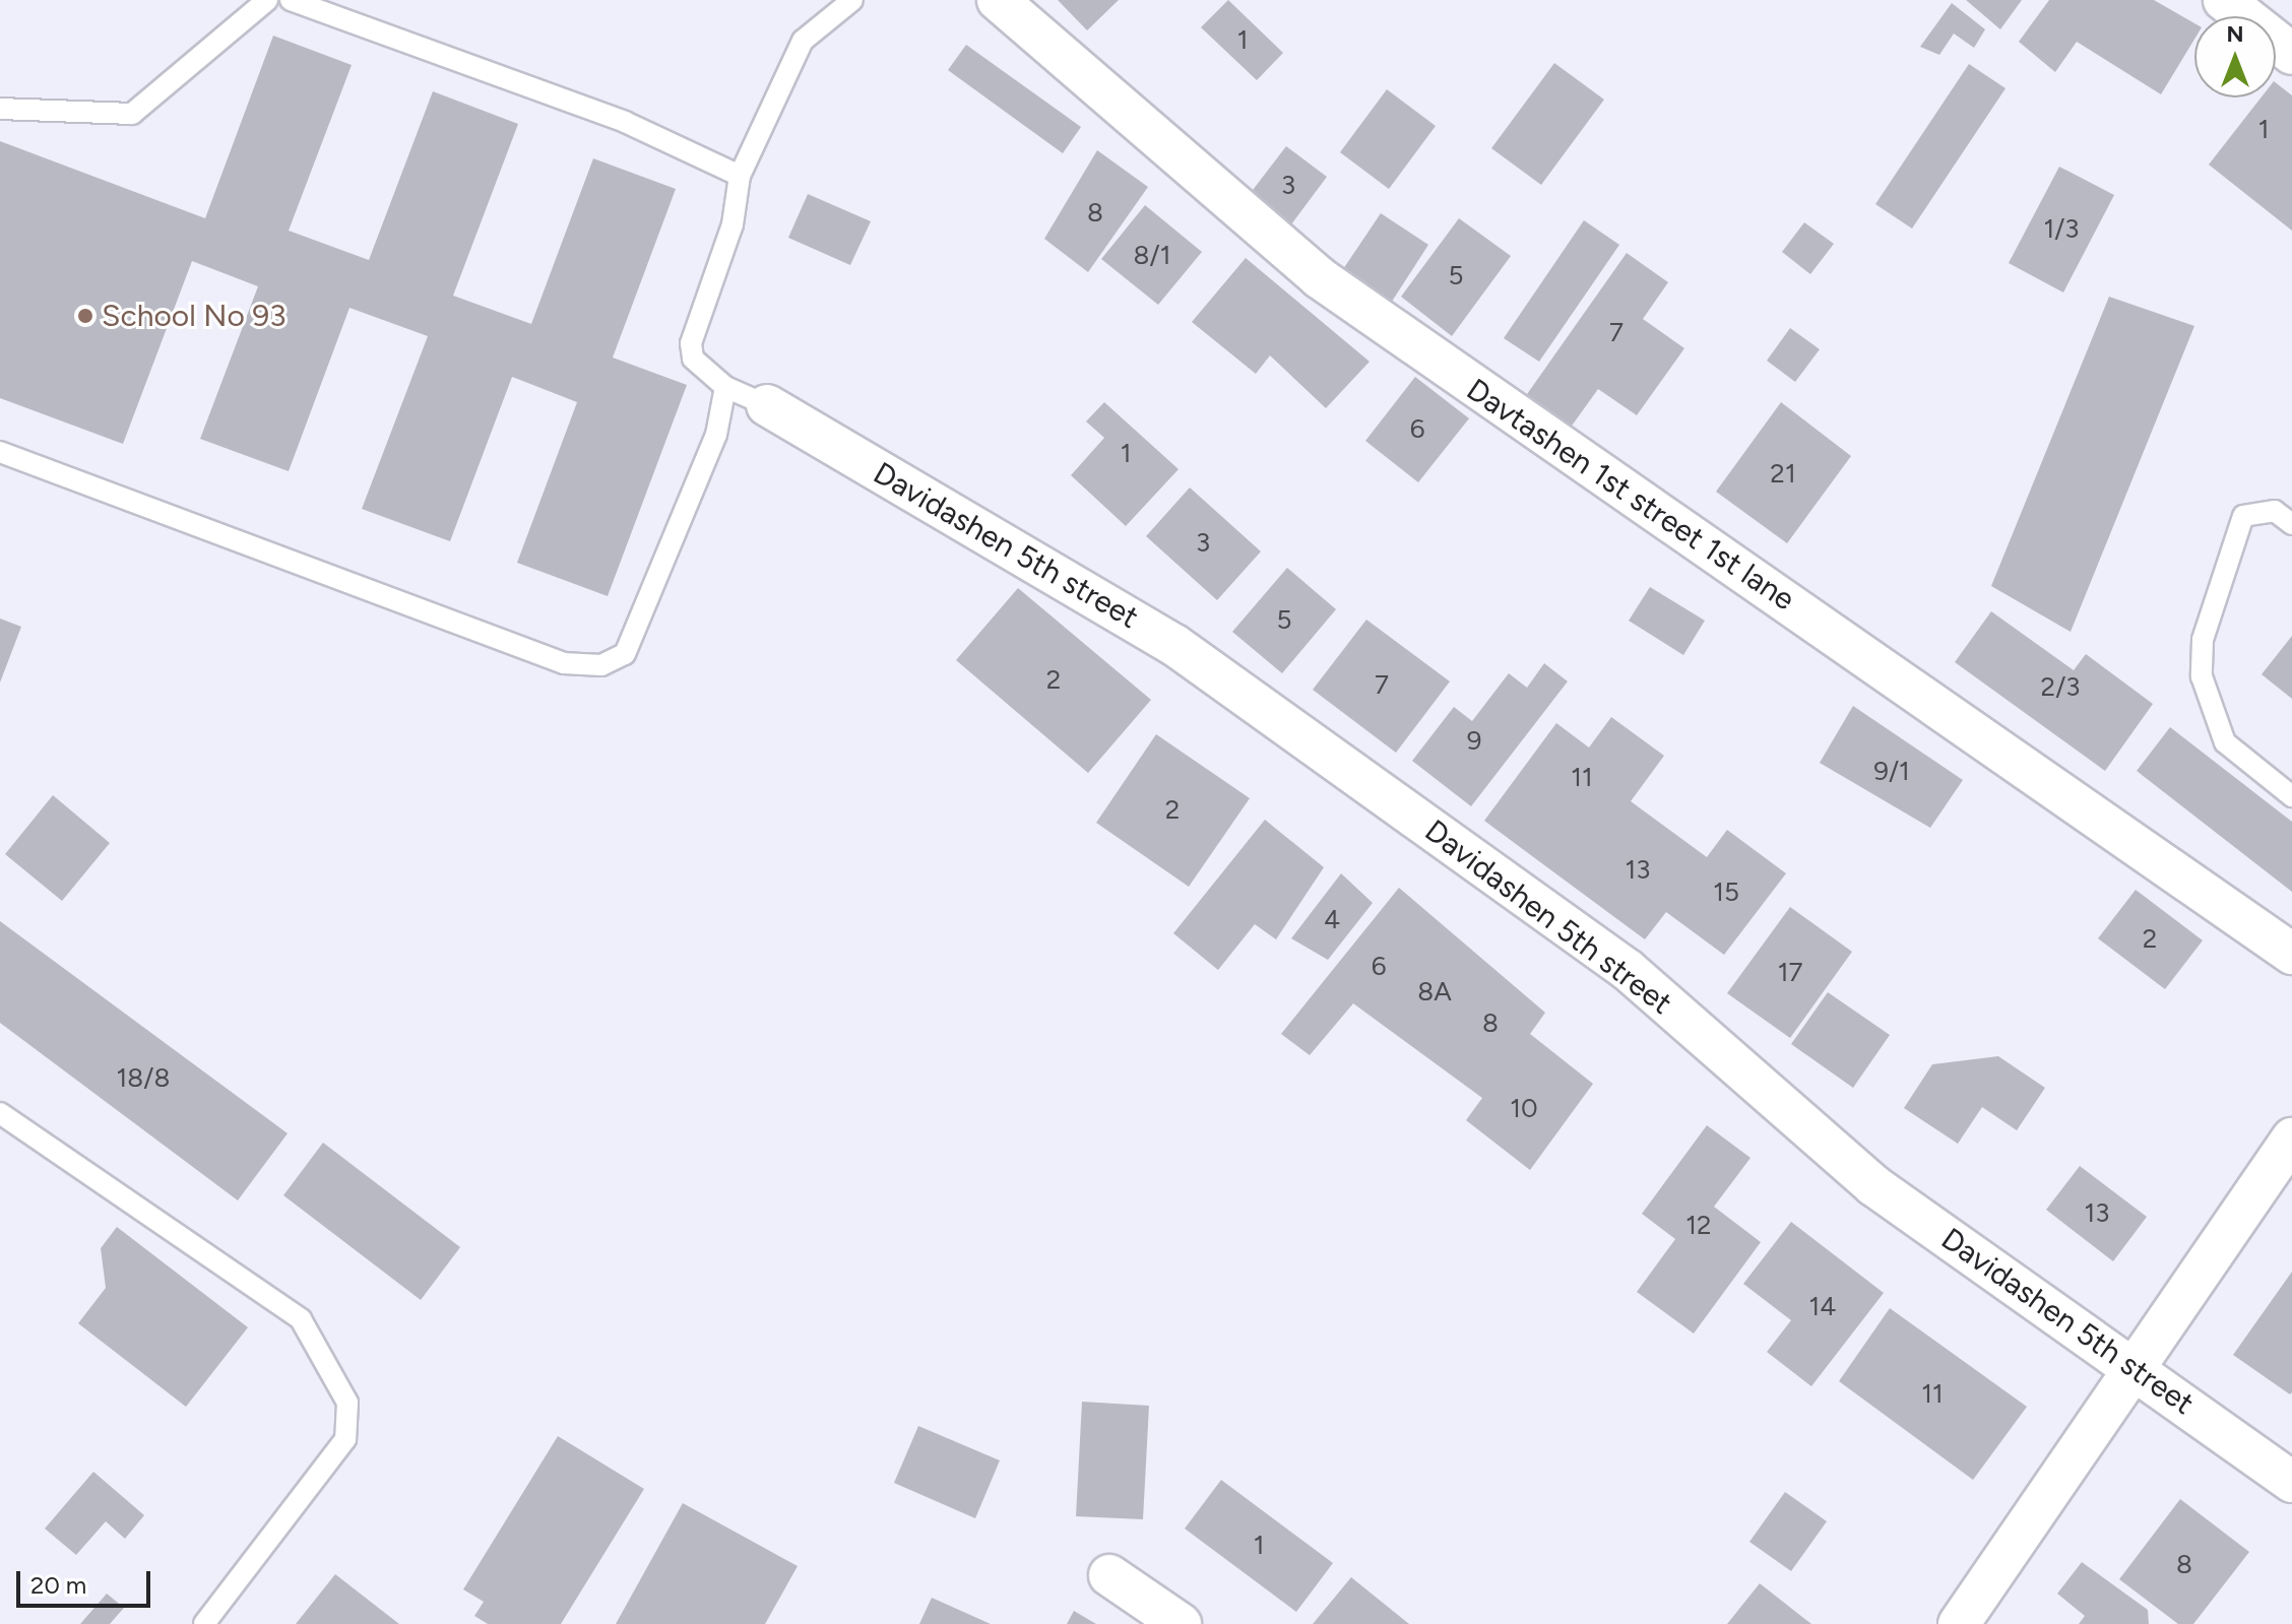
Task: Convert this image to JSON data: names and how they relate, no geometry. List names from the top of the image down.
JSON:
{
  "streets": {
    "street": ["Davtashen 1st street 1st lane", "Davidashen 5th street"]
  },
  "places": ["School No 93"],
  "house_numbers": [
    "1",
    "1",
    "3",
    "8",
    "1/3",
    "8/1",
    "5",
    "7",
    "6",
    "1",
    "21",
    "3",
    "5",
    "2",
    "7",
    "2/3",
    "9",
    "9/1",
    "11",
    "2",
    "13",
    "15",
    "4",
    "2",
    "6",
    "17",
    "8A",
    "8",
    "18/8",
    "10",
    "13",
    "12",
    "14",
    "11",
    "1",
    "8"
  ],
  "scale_bar": "20 m",
  "north": "top"
}
